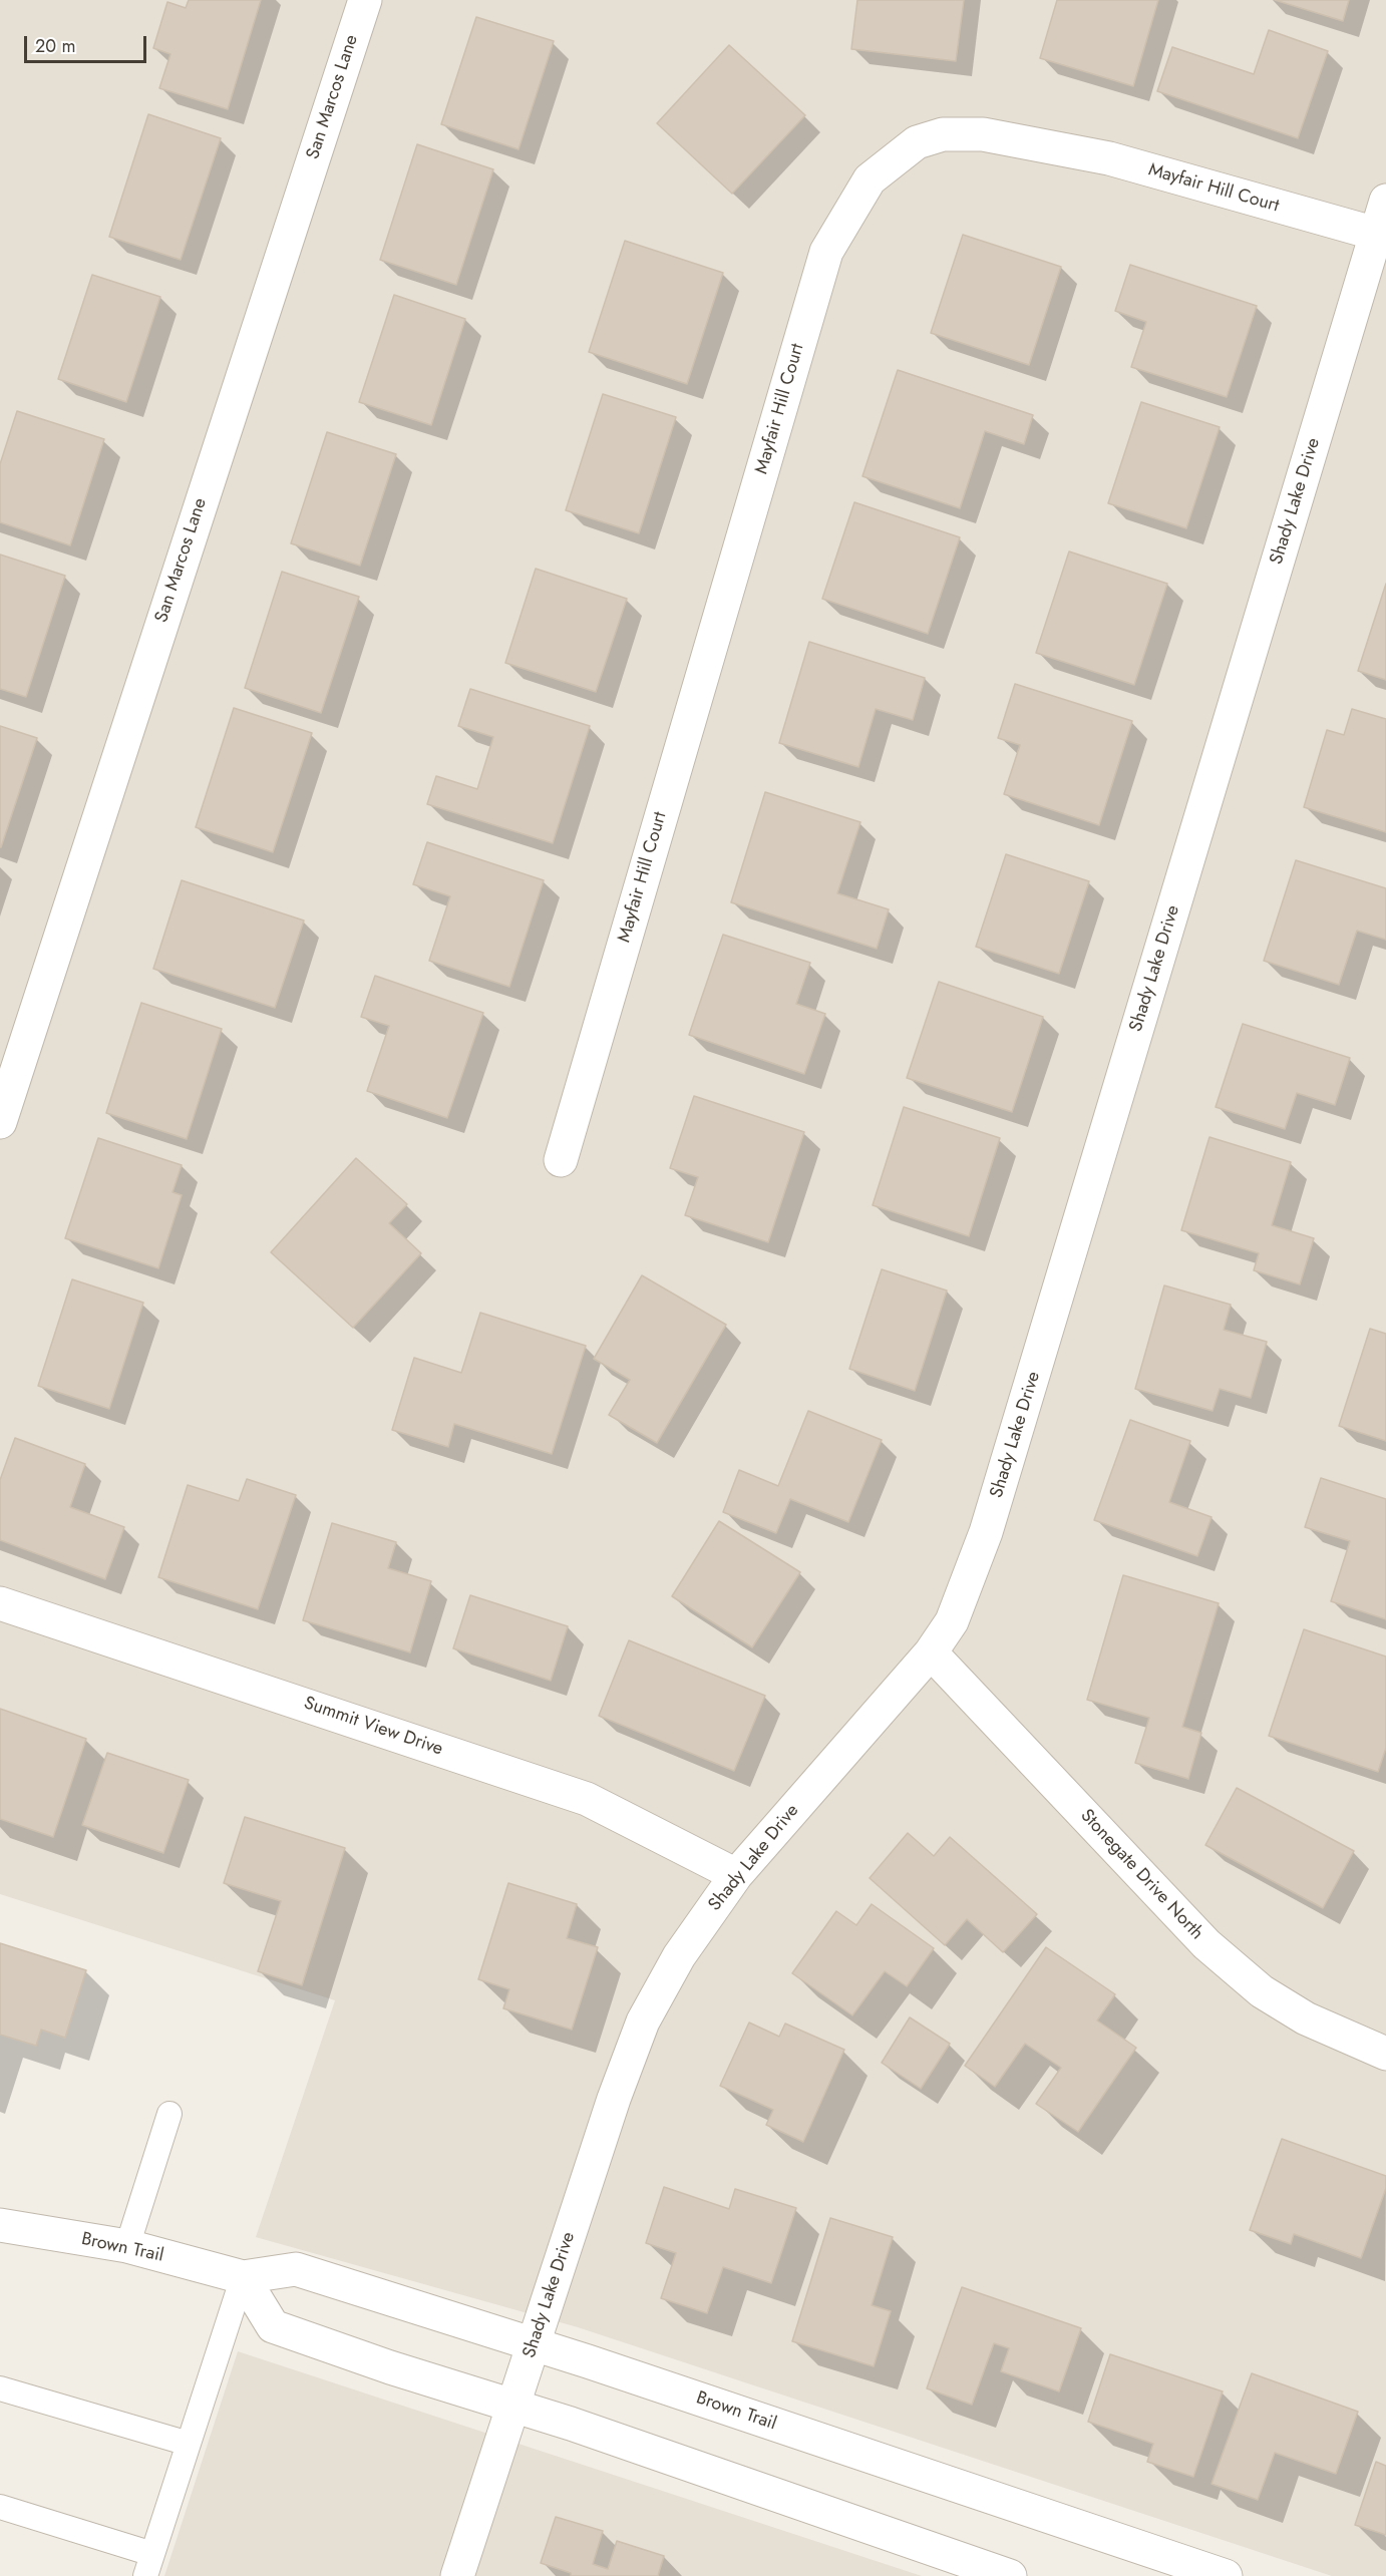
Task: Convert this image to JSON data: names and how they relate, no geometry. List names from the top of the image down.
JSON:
{
  "streets": {
    "street": [
      "San Marcos Lane",
      "Mayfair Hill Court",
      "Shady Lake Drive",
      "Summit View Drive",
      "Stonegate Drive North",
      "Brown Trail"
    ]
  },
  "crossings": [
    ["Mayfair Hill Court", "Shady Lake Drive"],
    ["Shady Lake Drive", "Summit View Drive"],
    ["Shady Lake Drive", "Stonegate Drive North"],
    ["Shady Lake Drive", "Brown Trail"]
  ],
  "scale_bar": "20 m"
}
